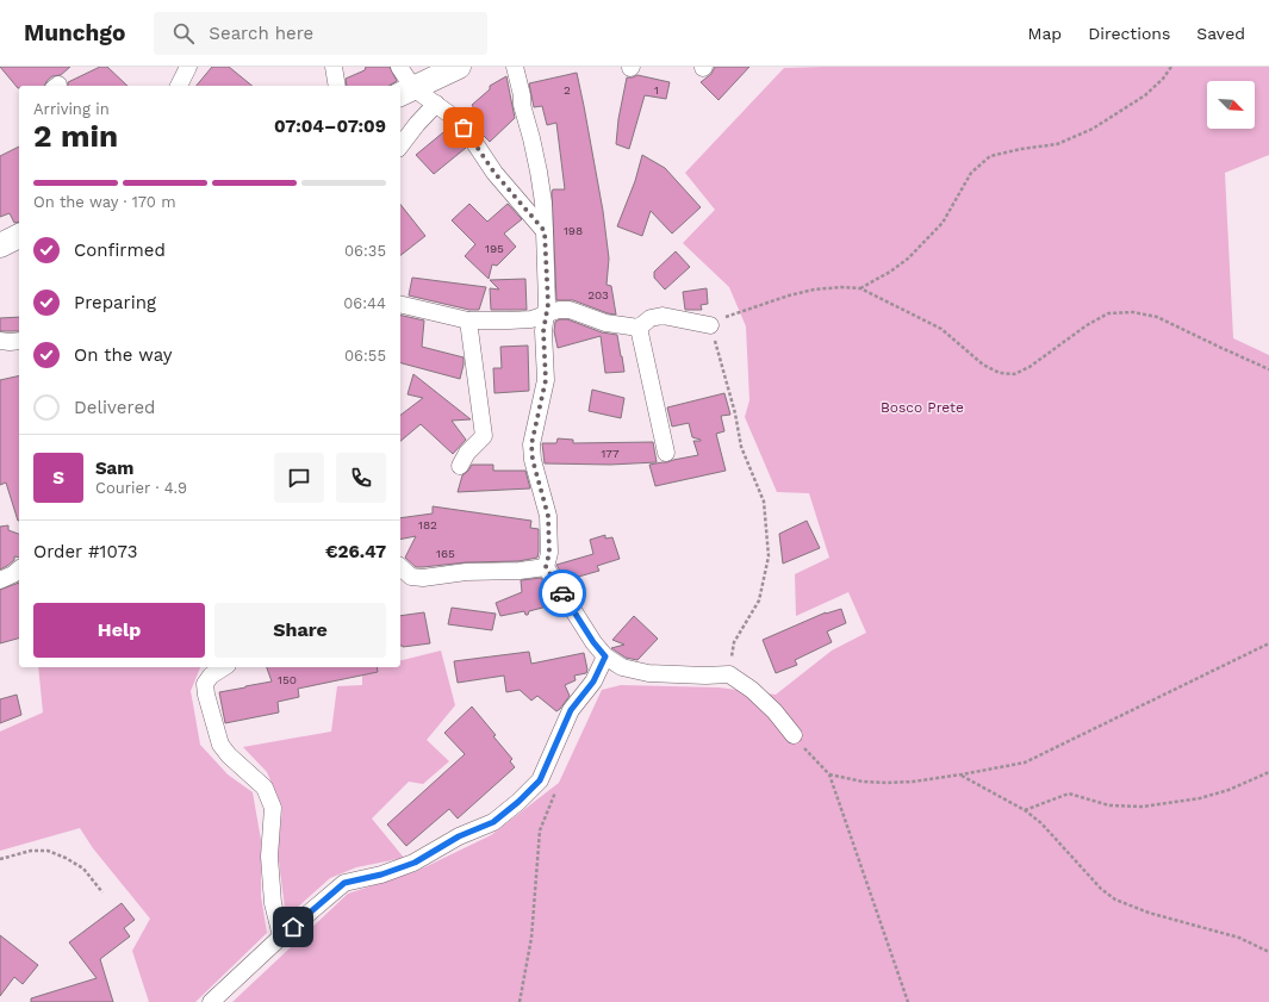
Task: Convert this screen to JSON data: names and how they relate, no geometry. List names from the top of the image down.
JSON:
{
  "parks": ["Bosco Prete"],
  "house_numbers": [
    "2",
    "1",
    "198",
    "195",
    "203",
    "177",
    "182",
    "165",
    "150"
  ],
  "north": "bottom right",
  "page": {
    "header": "Munchgo",
    "search": "Search here",
    "nav": ["Map", "Directions", "Saved"],
    "heading": ["2 min", "Arriving in", "07:04–07:09"],
    "panel": [
      "Sam",
      "Courier · 4.9",
      "Order #1073",
      "€26.47"
    ],
    "bar": "On the way · 170 m",
    "list": [
      ["Confirmed", "06:35"],
      ["Preparing", "06:44"],
      ["On the way", "06:55"],
      "Delivered"
    ],
    "round": "S",
    "buttons": ["Help", "Share"]
  }
}
